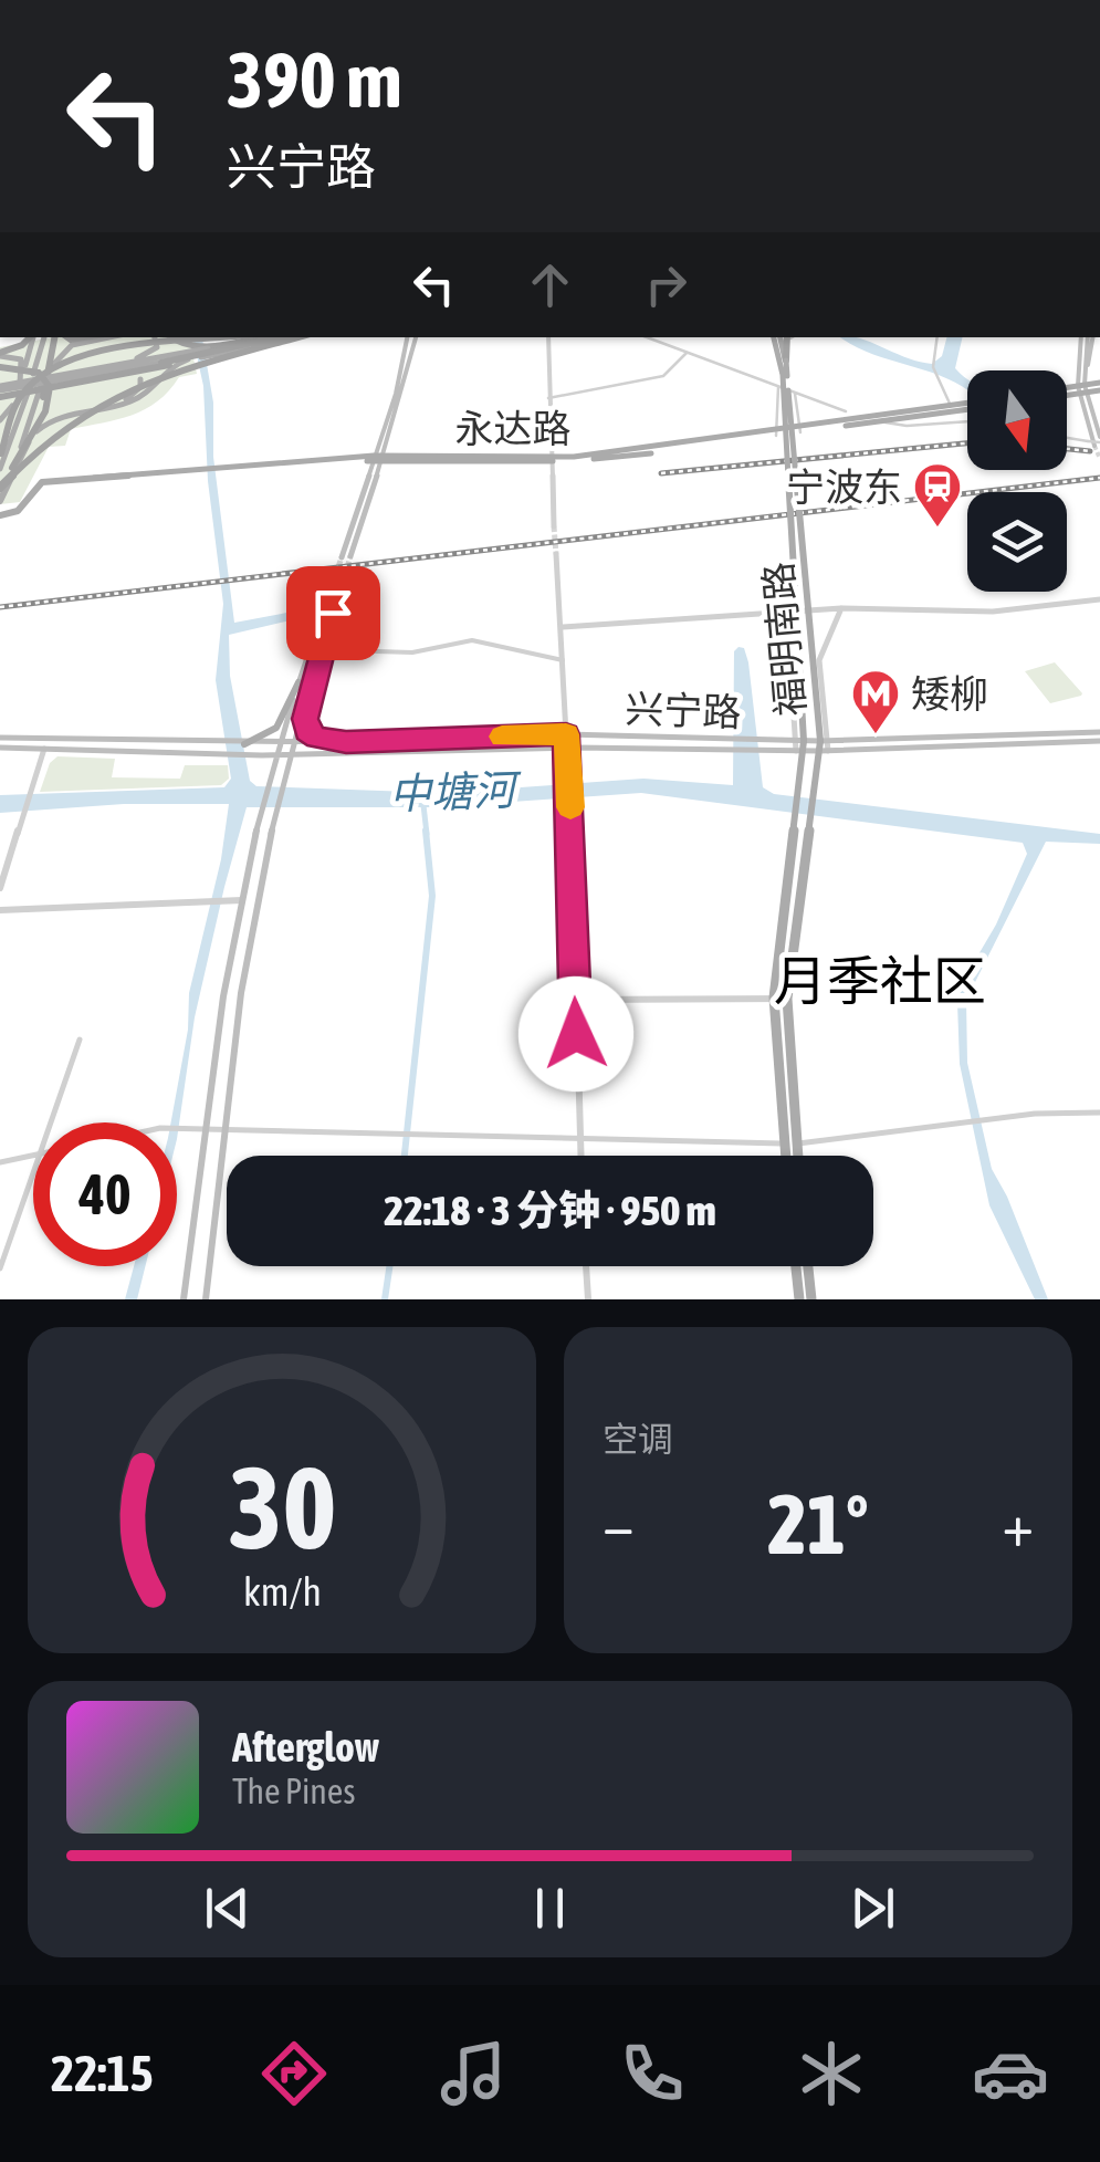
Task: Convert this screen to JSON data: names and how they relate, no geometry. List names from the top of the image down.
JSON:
{
  "streets": {
    "main road": ["永达路", "福明南路", "兴宁路"]
  },
  "crossings": [
    ["福明南路", "兴宁路"]
  ],
  "districts": ["月季社区"],
  "water": ["中塘河"],
  "places": {
    "station": ["宁波东"],
    "metro station": ["矮柳"]
  },
  "north": "bottom",
  "page": {
    "turn": ["390 m", "兴宁路"],
    "limit": "40",
    "trip": "22:18 · 3 分钟 · 950 m",
    "tile": "空调",
    "heat": ["−", "21°", "+"],
    "song": ["Afterglow", "The Pines"],
    "tabs": "22:15",
    "gauge": ["30", "km/h"]
  }
}
